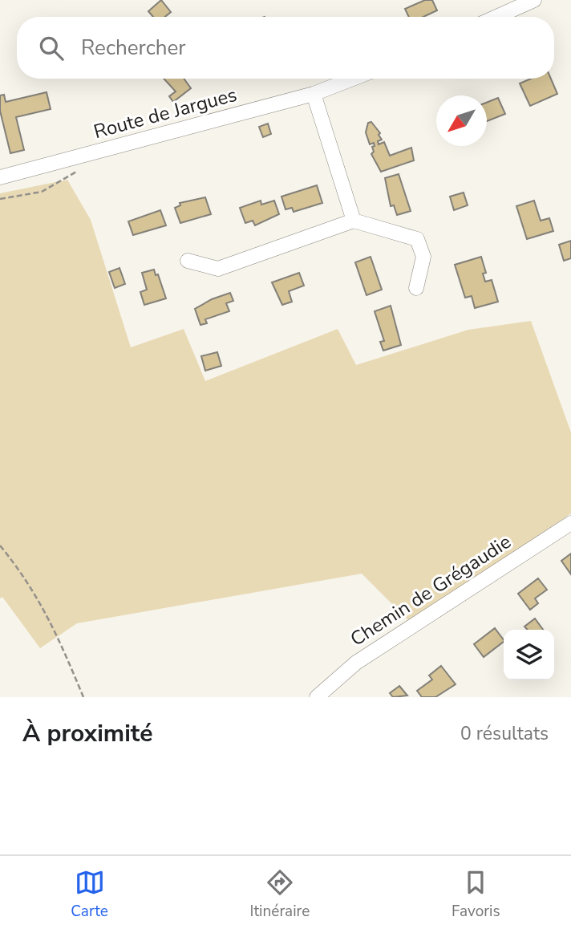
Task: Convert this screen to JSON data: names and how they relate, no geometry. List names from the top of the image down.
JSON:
{
  "streets": {
    "street": ["Route de Jargues", "Chemin de Grégaudie"]
  },
  "north": "bottom left",
  "page": {
    "search": "Rechercher",
    "heading": ["À proximité", "0 résultats"],
    "nav": ["Carte", "Itinéraire", "Favoris"]
  }
}
